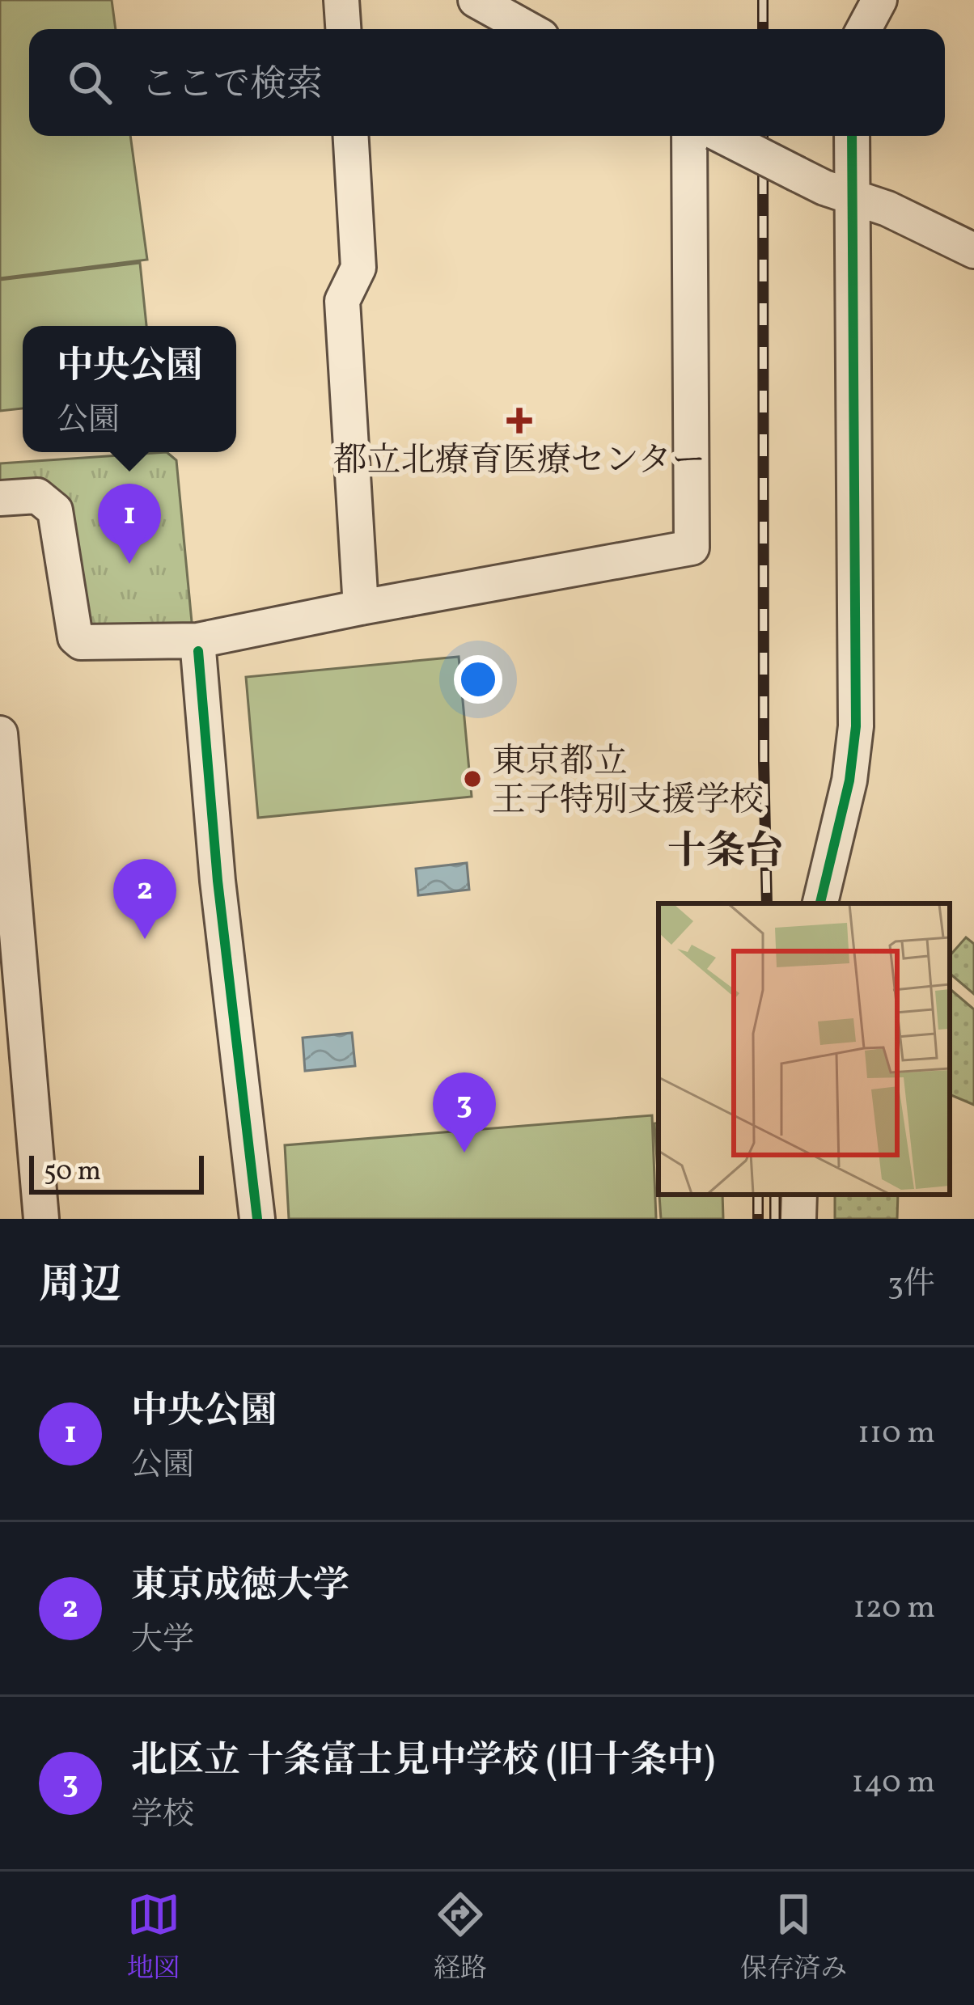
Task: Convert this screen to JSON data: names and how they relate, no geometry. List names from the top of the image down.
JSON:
{
  "districts": ["十条台"],
  "places": {
    "health": ["都立北療育医療センター"],
    "other": ["東京都立 王子特別支援学校"]
  },
  "scale_bar": "50 m",
  "page": {
    "search": "ここで検索",
    "popup": ["中央公園", "公園"],
    "pins": ["1", "2", "3"],
    "scale": "50 m",
    "heading": ["周辺", "3件"],
    "list": [
      {
        "mark": "1",
        "name": "中央公園",
        "note": "公園",
        "value": "110 m"
      },
      {
        "mark": "2",
        "name": "東京成徳大学",
        "note": "大学",
        "value": "120 m"
      },
      {
        "mark": "3",
        "name": "北区立 十条富士見中学校 (旧十条中)",
        "note": "学校",
        "value": "140 m"
      }
    ],
    "nav": ["地図", "経路", "保存済み"]
  }
}
